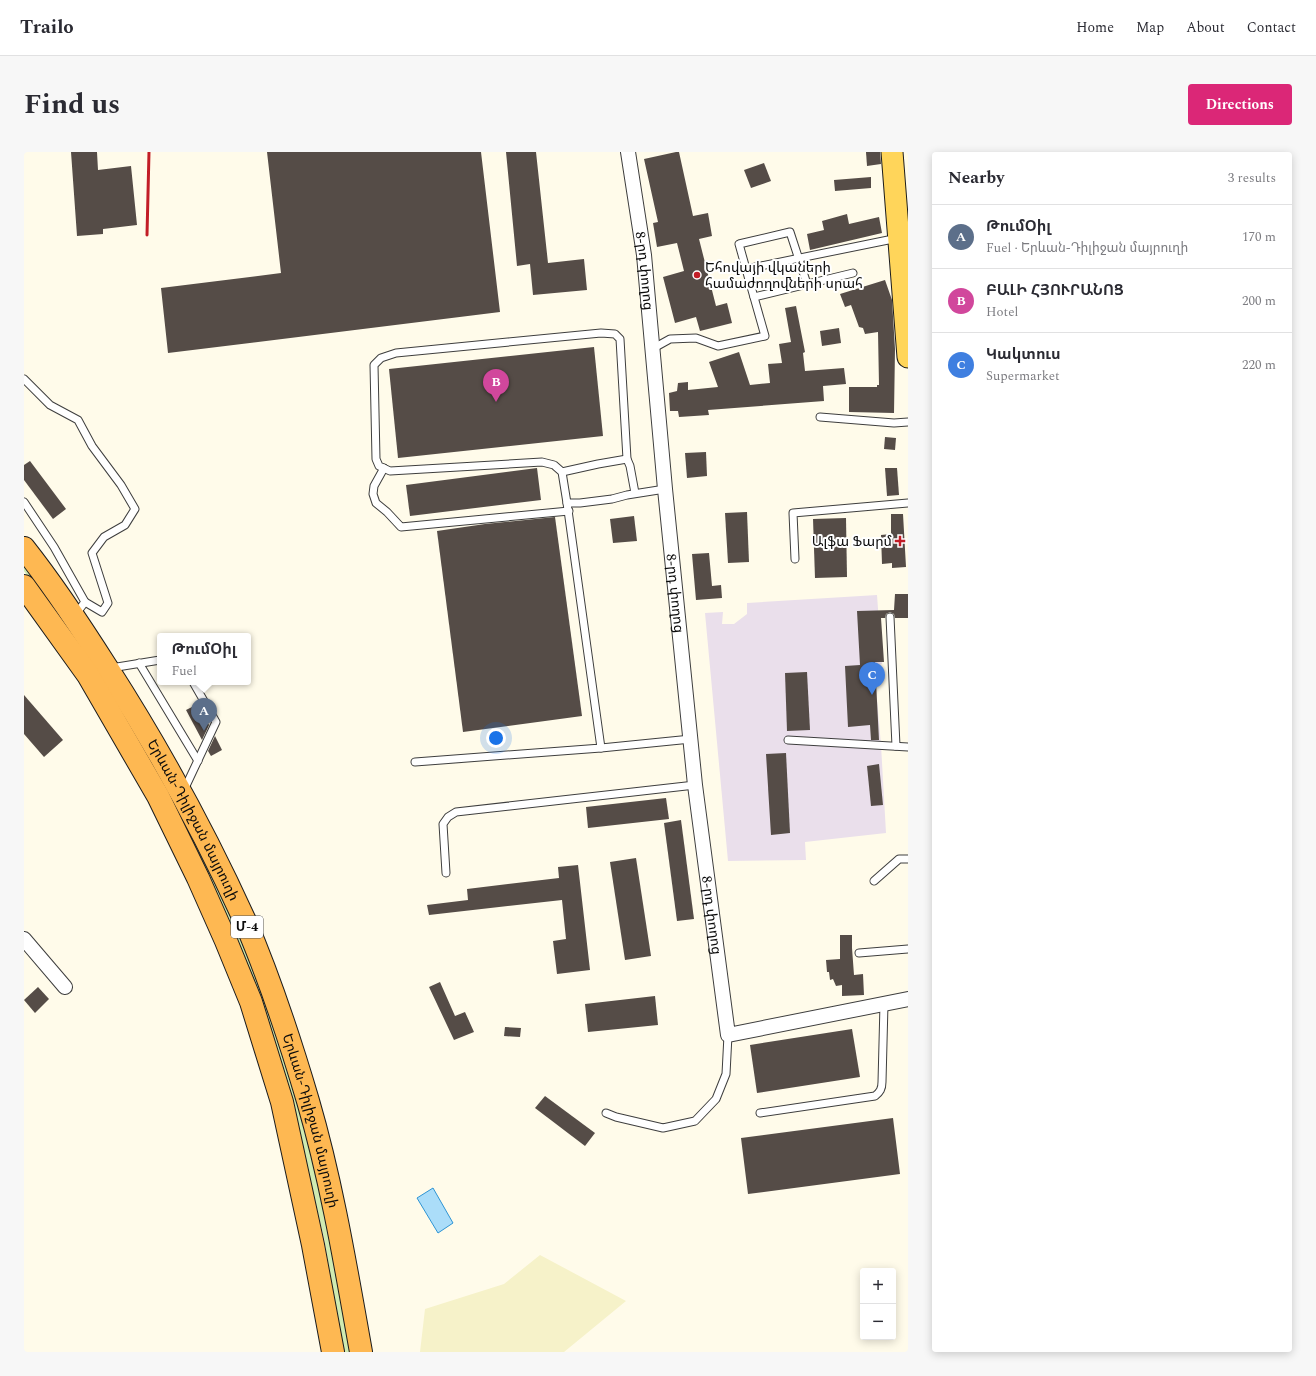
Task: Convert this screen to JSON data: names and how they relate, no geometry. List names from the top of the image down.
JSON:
{
  "streets": {
    "highway": ["Երևան-Դիլիջան մայրուղի", "Մ-4"],
    "street": ["8-րդ փողոց"]
  },
  "places": {
    "other": ["Եհովայի վկաների համաժողովների սրահ"],
    "health": ["Ալֆա Ֆարմ"]
  },
  "page": {
    "header": "Trailo",
    "nav": [
      "Home",
      "Map",
      "About",
      "Contact"
    ],
    "title": "Find us",
    "buttons": "Directions",
    "heading": ["Nearby", "3 results"],
    "list": [
      {
        "mark": "A",
        "name": "ԹումՕիլ",
        "note": "Fuel · Երևան-Դիլիջան մայրուղի",
        "value": "170 m"
      },
      {
        "mark": "B",
        "name": "ԲԱԼԻ ՀՅՈՒՐԱՆՈՑ",
        "note": "Hotel",
        "value": "200 m"
      },
      {
        "mark": "C",
        "name": "Կակտուս",
        "note": "Supermarket",
        "value": "220 m"
      }
    ],
    "pins": ["B", "C", "A"],
    "popup": ["ԹումՕիլ", "Fuel"],
    "map_buttons": ["+", "−"]
  }
}
